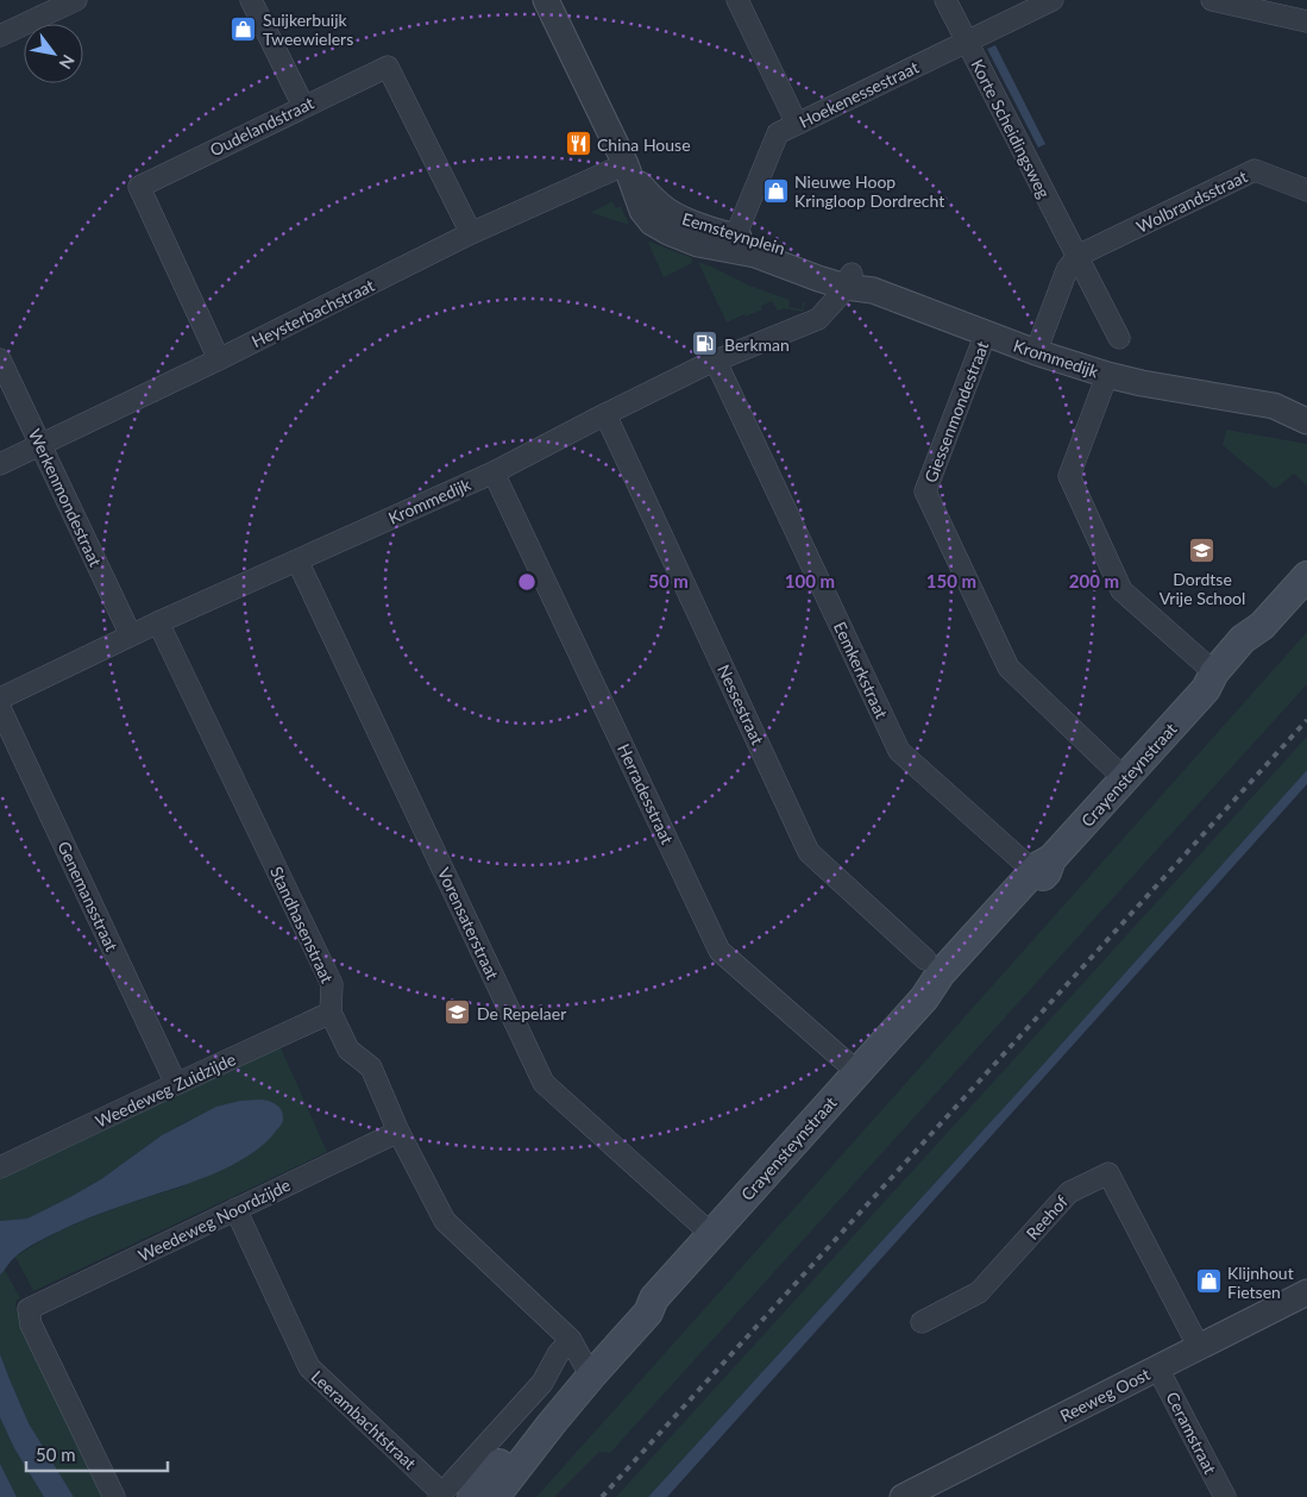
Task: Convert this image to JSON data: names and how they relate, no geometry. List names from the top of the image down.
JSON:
{
  "streets": {
    "main road": ["Crayensteynstraat"],
    "street": [
      "Hoekenessestraat",
      "Oudelandstraat",
      "Korte Scheidingsweg",
      "Wolbrandsstraat",
      "Eemsteynplein",
      "Heysterbachstraat",
      "Krommedijk",
      "Giessenmondestraat",
      "Werkenmondestraat",
      "Eemkerkstraat",
      "Nessestraat",
      "Herradesstraat",
      "Genemansstraat",
      "Vorensaterstraat",
      "Standhasenstraat",
      "Weedeweg Zuidzijde",
      "Reehof",
      "Weedeweg Noordzijde",
      "Reeweg Oost",
      "Leerambachtstraat",
      "Ceramstraat"
    ]
  },
  "crossings": [
    ["Hoekenessestraat", "Korte Scheidingsweg"],
    ["Hoekenessestraat", "Eemsteynplein"],
    ["Oudelandstraat", "Heysterbachstraat"],
    ["Korte Scheidingsweg", "Wolbrandsstraat"],
    ["Eemsteynplein", "Heysterbachstraat"],
    ["Eemsteynplein", "Krommedijk"],
    ["Heysterbachstraat", "Werkenmondestraat"],
    ["Krommedijk", "Giessenmondestraat"],
    ["Krommedijk", "Werkenmondestraat"],
    ["Krommedijk", "Eemkerkstraat"],
    ["Krommedijk", "Nessestraat"],
    ["Krommedijk", "Herradesstraat"],
    ["Krommedijk", "Vorensaterstraat"],
    ["Krommedijk", "Standhasenstraat"],
    ["Giessenmondestraat", "Crayensteynstraat"],
    ["Eemkerkstraat", "Crayensteynstraat"],
    ["Crayensteynstraat", "Herradesstraat"],
    ["Crayensteynstraat", "Vorensaterstraat"],
    ["Crayensteynstraat", "Standhasenstraat"],
    ["Genemansstraat", "Weedeweg Zuidzijde"],
    ["Standhasenstraat", "Weedeweg Zuidzijde"],
    ["Standhasenstraat", "Weedeweg Noordzijde"],
    ["Reehof", "Reeweg Oost"],
    ["Weedeweg Noordzijde", "Leerambachtstraat"],
    ["Reeweg Oost", "Ceramstraat"]
  ],
  "places": {
    "shop": ["Suijkerbuijk Tweewielers", "Nieuwe Hoop Kringloop Dordrecht", "Klijnhout Fietsen"],
    "restaurant": ["China House"],
    "fuel station": ["Berkman"],
    "school or university": ["Dordtse Vrije School", "De Repelaer"]
  },
  "scale_bar": "50 m",
  "north": "bottom right",
  "rings": [
    "50 m",
    "100 m",
    "150 m",
    "200 m"
  ]
}
